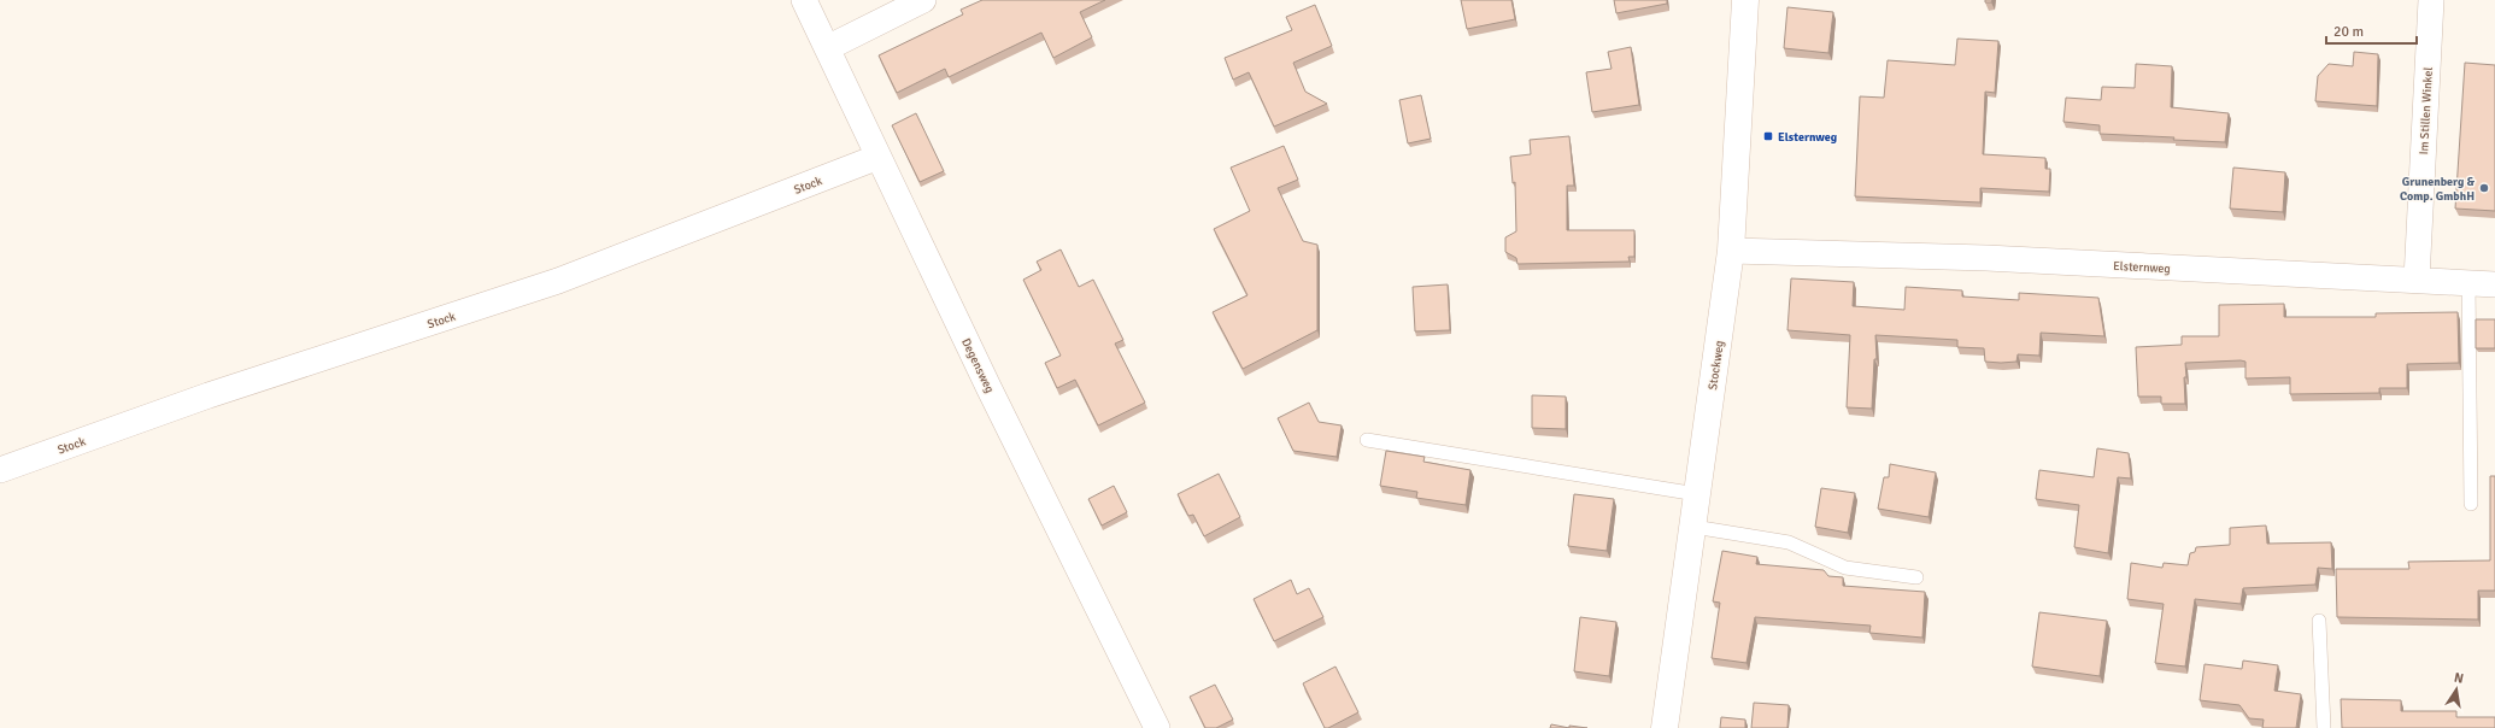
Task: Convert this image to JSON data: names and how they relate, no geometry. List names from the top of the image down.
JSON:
{
  "streets": {
    "street": [
      "Im Stillen Winkel",
      "Stock",
      "Elsternweg",
      "Degensweg",
      "Stockweg"
    ]
  },
  "crossings": [
    ["Im Stillen Winkel", "Elsternweg"],
    ["Stock", "Degensweg"],
    ["Elsternweg", "Stockweg"]
  ],
  "places": {
    "transit": ["Elsternweg"],
    "other": ["Grunenberg & Comp. GmbhH"]
  },
  "scale_bar": "20 m",
  "north": "top"
}
